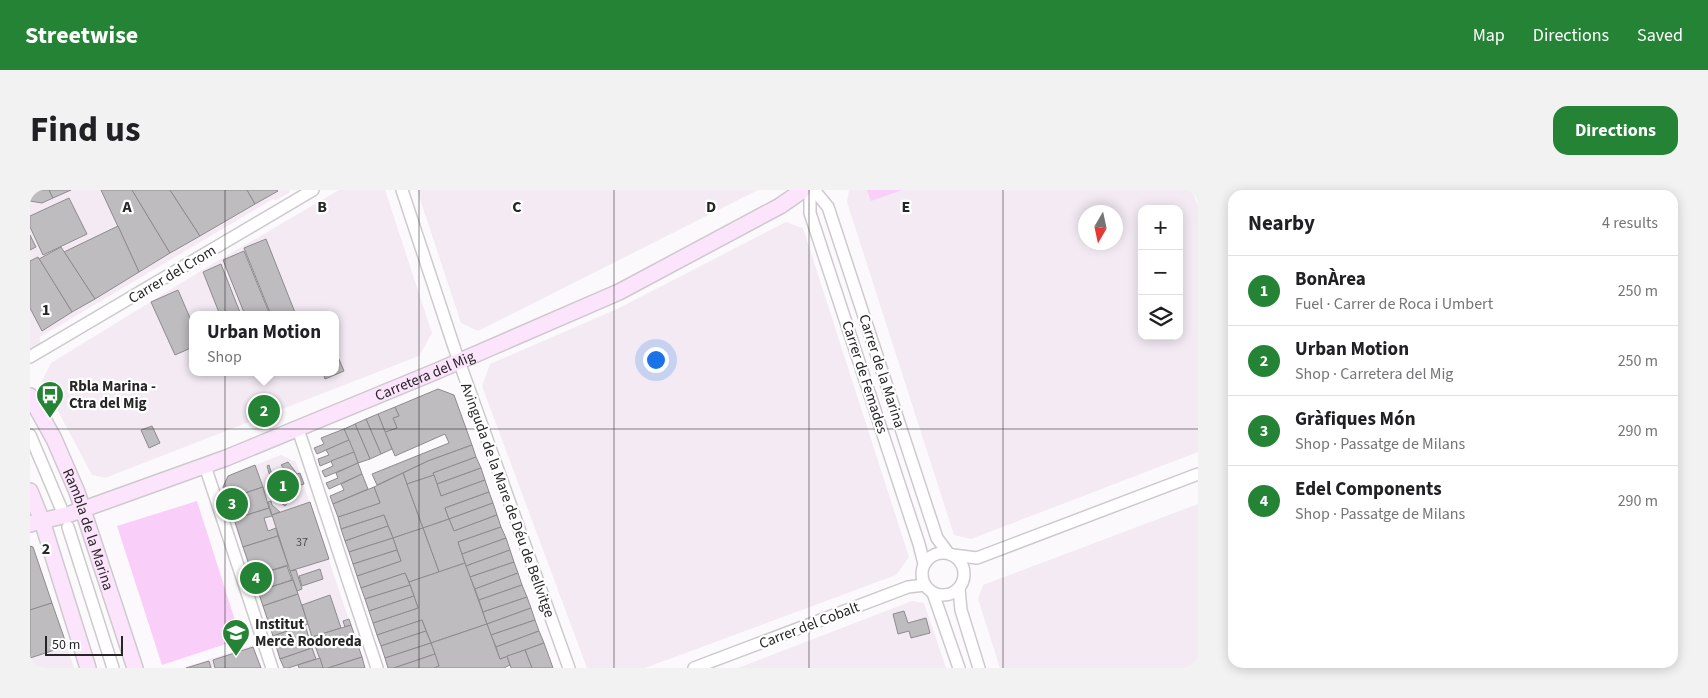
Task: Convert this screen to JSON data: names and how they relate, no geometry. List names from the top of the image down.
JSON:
{
  "streets": {
    "street": [
      "Carrer del Crom",
      "Carrer de la Marina",
      "Carretera del Mig",
      "Carrer de Femades",
      "Avinguda de la Mare de Déu de Bellvitge",
      "Rambla de la Marina",
      "Carrer del Cobalt"
    ]
  },
  "crossings": [
    ["Carrer de la Marina", "Carrer de Femades"],
    ["Carrer de la Marina", "Carrer del Cobalt"],
    ["Carretera del Mig", "Avinguda de la Mare de Déu de Bellvitge"],
    ["Carretera del Mig", "Rambla de la Marina"],
    ["Carrer de Femades", "Carrer del Cobalt"]
  ],
  "places": {
    "bus stop": ["Rbla Marina - Ctra del Mig"],
    "school or university": ["Institut Mercè Rodoreda"]
  },
  "house_numbers": ["37"],
  "scale_bar": "50 m",
  "north": "bottom",
  "page": {
    "header": "Streetwise",
    "nav": ["Map", "Directions", "Saved"],
    "title": "Find us",
    "buttons": "Directions",
    "heading": ["Nearby", "4 results"],
    "map_buttons": ["+", "−"],
    "list": [
      {
        "mark": "1",
        "name": "BonÀrea",
        "note": "Fuel · Carrer de Roca i Umbert",
        "value": "250 m"
      },
      {
        "mark": "2",
        "name": "Urban Motion",
        "note": "Shop · Carretera del Mig",
        "value": "250 m"
      },
      {
        "mark": "3",
        "name": "Gràfiques Món",
        "note": "Shop · Passatge de Milans",
        "value": "290 m"
      },
      {
        "mark": "4",
        "name": "Edel Components",
        "note": "Shop · Passatge de Milans",
        "value": "290 m"
      }
    ],
    "popup": ["Urban Motion", "Shop"],
    "pins": [
      "2",
      "1",
      "3",
      "4"
    ],
    "scale": "50 m"
  },
  "grid": {
    "columns": [
      "A",
      "B",
      "C",
      "D",
      "E"
    ],
    "rows": ["1", "2"]
  }
}
